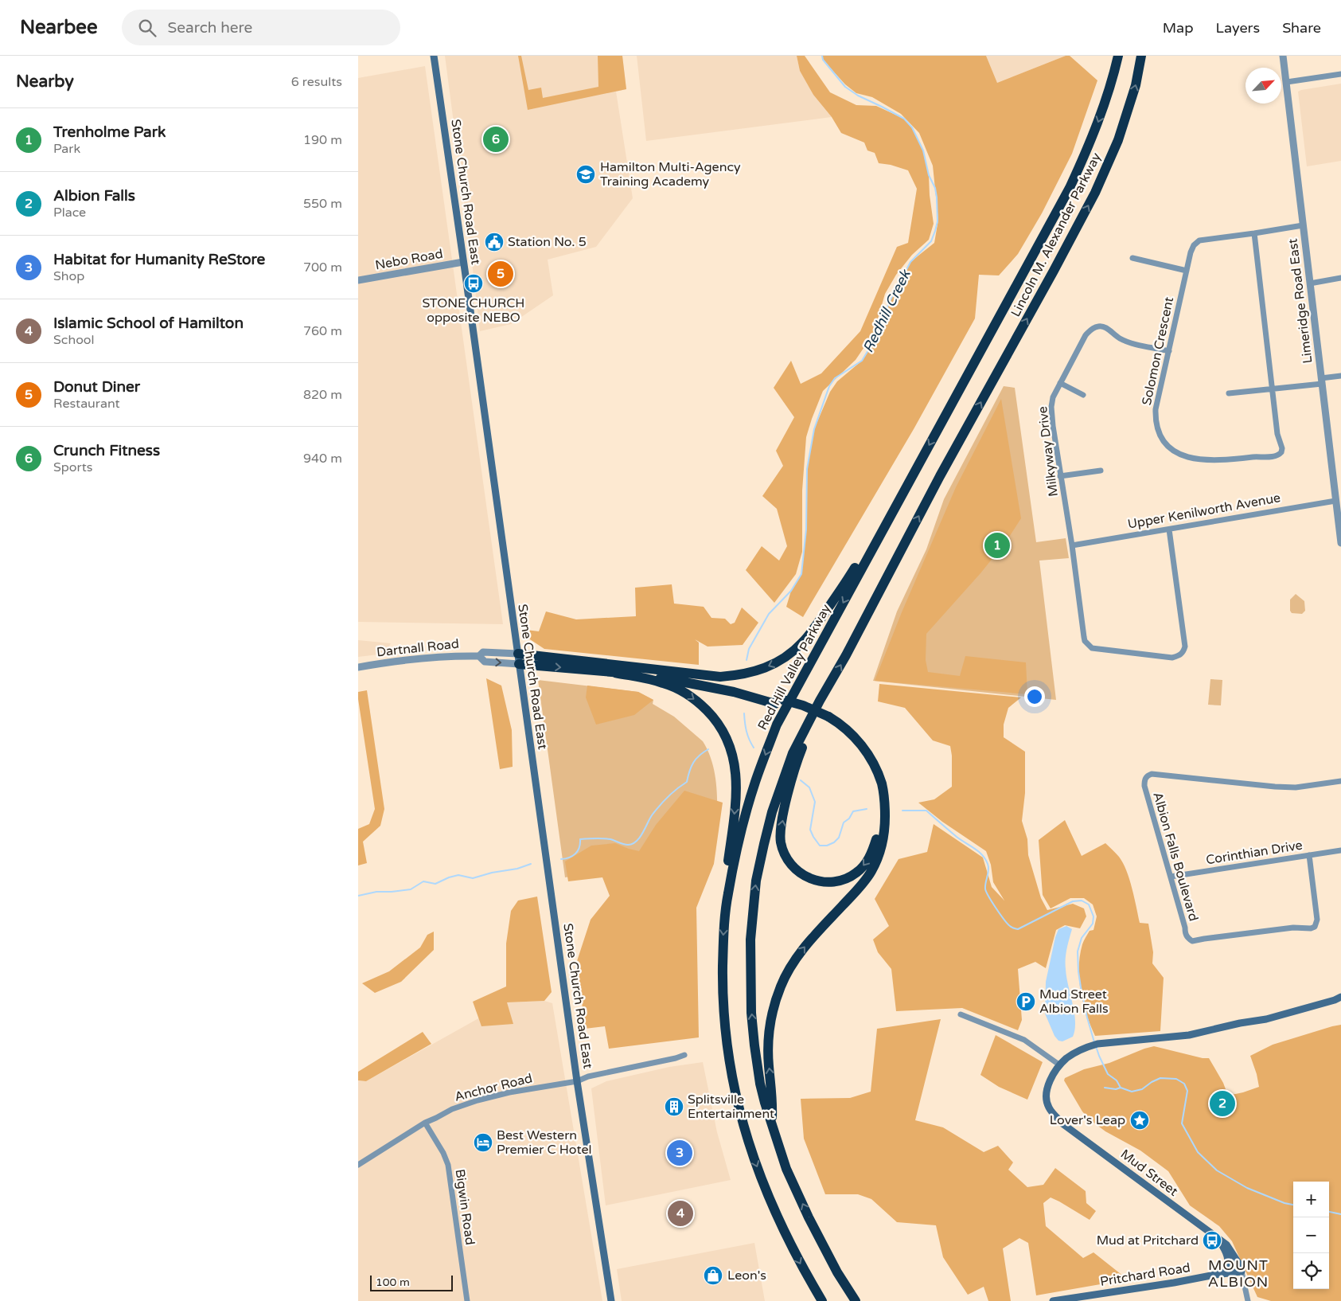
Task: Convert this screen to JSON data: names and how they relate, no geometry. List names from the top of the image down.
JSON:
{
  "streets": {
    "highway": ["Lincoln M. Alexander Parkway", "Red Hill Valley Parkway"],
    "main road": ["Stone Church Road East", "Mud Street", "Pritchard Road"],
    "street": [
      "Nebo Road",
      "Limeridge Road East",
      "Solomon Crescent",
      "Milkyway Drive",
      "Upper Kenilworth Avenue",
      "Dartnall Road",
      "Corinthian Drive",
      "Albion Falls Boulevard",
      "Anchor Road",
      "Bigwin Road"
    ]
  },
  "crossings": [
    ["Stone Church Road East", "Nebo Road"],
    ["Stone Church Road East", "Dartnall Road"],
    ["Stone Church Road East", "Anchor Road"],
    ["Lincoln M. Alexander Parkway", "Red Hill Valley Parkway"],
    ["Limeridge Road East", "Solomon Crescent"],
    ["Limeridge Road East", "Upper Kenilworth Avenue"],
    ["Solomon Crescent", "Milkyway Drive"],
    ["Milkyway Drive", "Upper Kenilworth Avenue"],
    ["Corinthian Drive", "Albion Falls Boulevard"],
    ["Anchor Road", "Bigwin Road"],
    ["Mud Street", "Pritchard Road"]
  ],
  "districts": ["MOUNT ALBION"],
  "water": ["Redhill Creek"],
  "places": {
    "school or university": ["Hamilton Multi-Agency Training Academy"],
    "public building": ["Station No. 5"],
    "bus stop": ["STONE CHURCH opposite NEBO", "Mud at Pritchard"],
    "parking": ["Mud Street Albion Falls"],
    "building": ["Splitsville Entertainment"],
    "place": ["Lover's Leap"],
    "hotel": ["Best Western Premier C Hotel"],
    "shop": ["Leon's"]
  },
  "scale_bar": "100 m",
  "north": "top right",
  "page": {
    "header": "Nearbee",
    "search": "Search here",
    "nav": ["Map", "Layers", "Share"],
    "heading": ["Nearby", "6 results"],
    "list": [
      {
        "mark": "1",
        "name": "Trenholme Park",
        "note": "Park",
        "value": "190 m"
      },
      {
        "mark": "2",
        "name": "Albion Falls",
        "note": "Place",
        "value": "550 m"
      },
      {
        "mark": "3",
        "name": "Habitat for Humanity ReStore",
        "note": "Shop",
        "value": "700 m"
      },
      {
        "mark": "4",
        "name": "Islamic School of Hamilton",
        "note": "School",
        "value": "760 m"
      },
      {
        "mark": "5",
        "name": "Donut Diner",
        "note": "Restaurant",
        "value": "820 m"
      },
      {
        "mark": "6",
        "name": "Crunch Fitness",
        "note": "Sports",
        "value": "940 m"
      }
    ],
    "pins": [
      "6",
      "5",
      "1",
      "2",
      "3",
      "4"
    ],
    "map_buttons": ["+", "−"],
    "scale": "100 m"
  }
}
